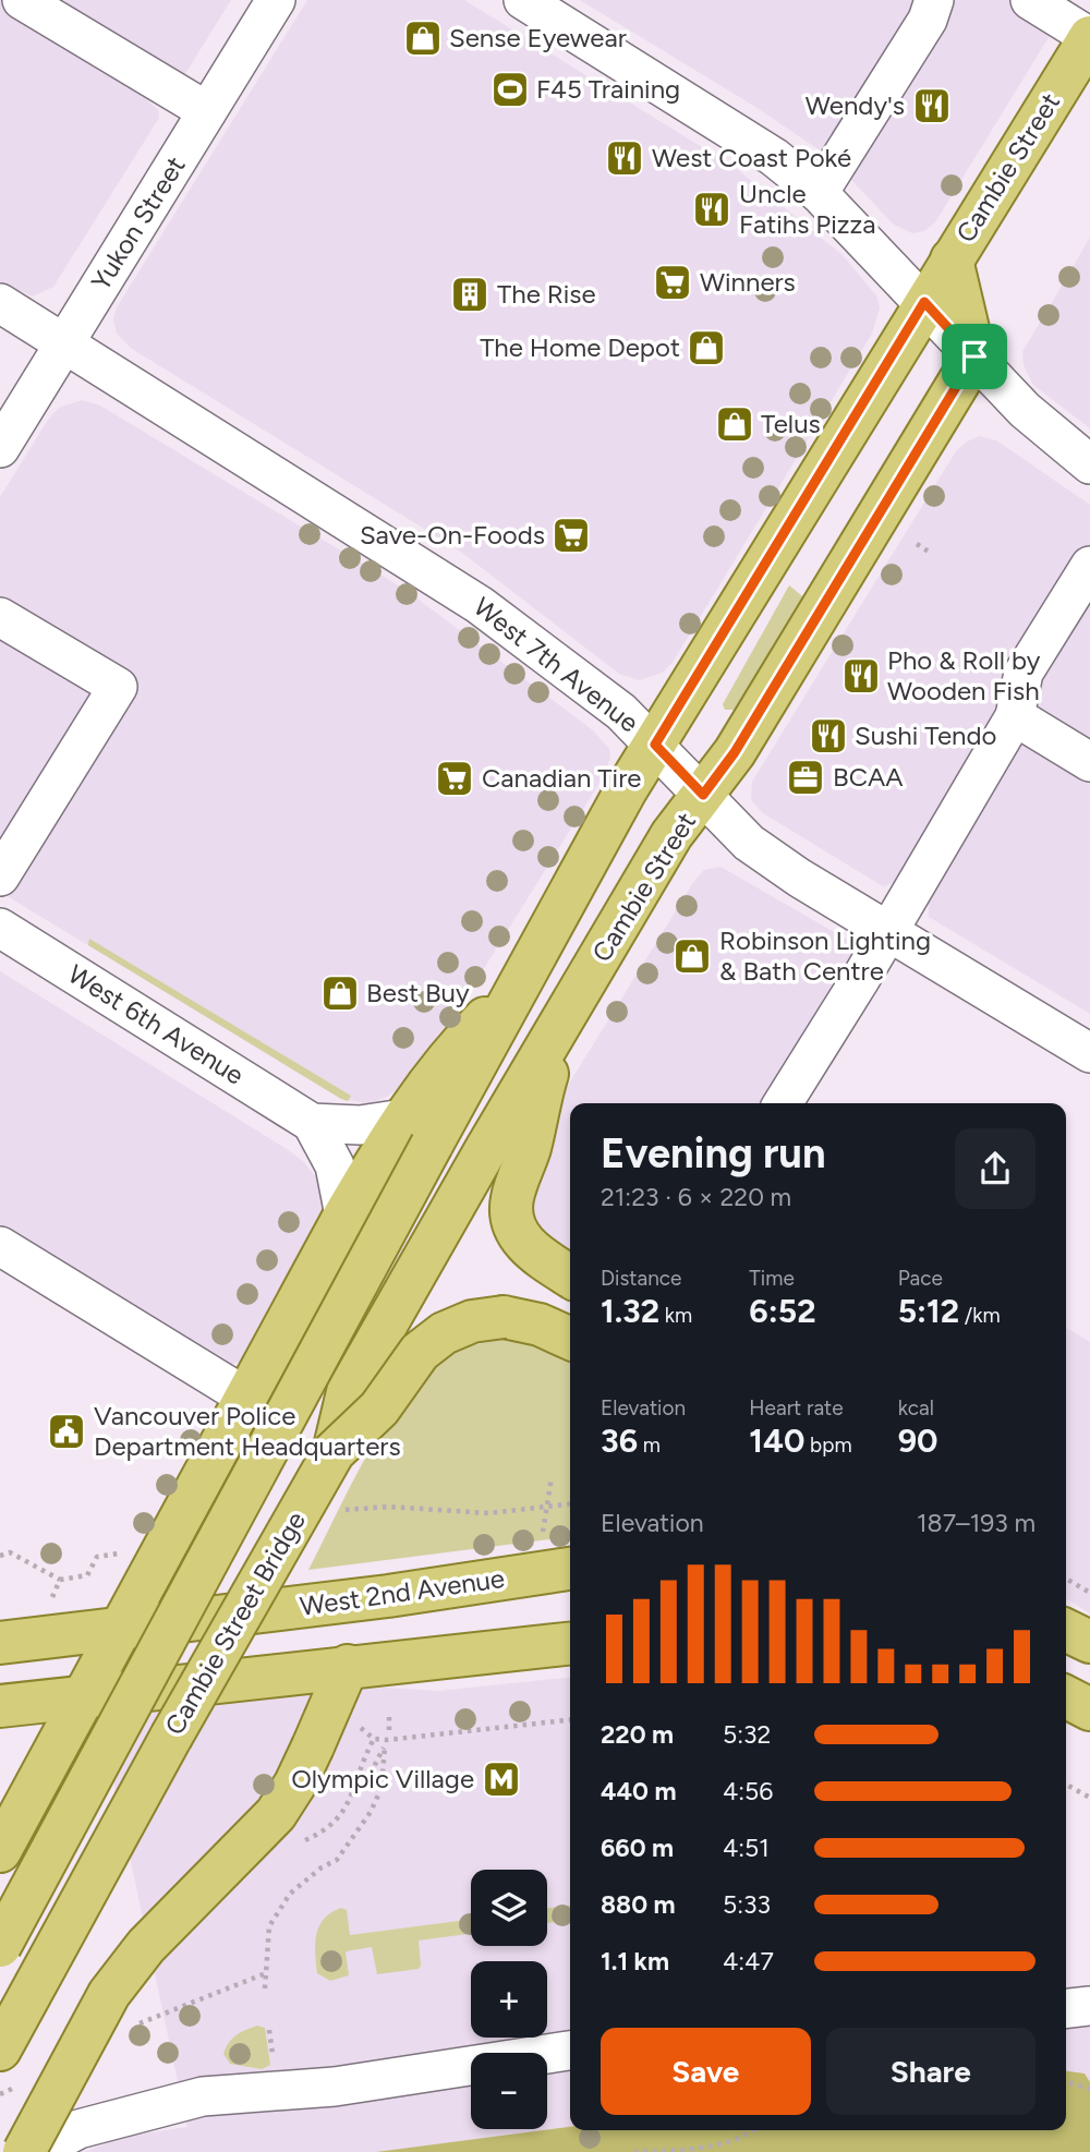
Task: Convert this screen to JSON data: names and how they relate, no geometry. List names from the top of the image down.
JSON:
{
  "streets": {
    "main road": ["Cambie Street", "West 2nd Avenue", "Cambie Street Bridge"],
    "street": ["Yukon Street", "West 7th Avenue", "West 6th Avenue"]
  },
  "crossings": [
    ["Cambie Street", "West 7th Avenue"],
    ["Cambie Street", "West 6th Avenue"],
    ["Cambie Street", "Cambie Street Bridge"],
    ["Yukon Street", "West 7th Avenue"],
    ["West 6th Avenue", "Cambie Street Bridge"]
  ],
  "places": {
    "shop": [
      "Sense Eyewear",
      "The Home Depot",
      "Telus",
      "Robinson Lighting & Bath Centre",
      "Best Buy"
    ],
    "sports": ["F45 Training"],
    "restaurant": [
      "Wendy's",
      "West Coast Poké",
      "Uncle Fatihs Pizza",
      "Pho & Roll by Wooden Fish",
      "Sushi Tendo"
    ],
    "supermarket": ["Winners", "Save-On-Foods", "Canadian Tire"],
    "building": ["The Rise"],
    "office": ["BCAA"],
    "public building": ["Vancouver Police Department Headquarters"],
    "metro station": ["Olympic Village"]
  },
  "page": {
    "heading": ["Evening run", "21:23 · 6 × 220 m"],
    "stats": [
      ["Distance", "1.32 km"],
      ["Time", "6:52"],
      ["Pace", "5:12 /km"],
      ["Elevation", "36 m"],
      ["Heart rate", "140 bpm"],
      ["kcal", "90"]
    ],
    "chart": ["Elevation", "187–193 m"],
    "list": [
      {
        "name": "220 m",
        "note": "5:32"
      },
      {
        "name": "440 m",
        "note": "4:56"
      },
      {
        "name": "660 m",
        "note": "4:51"
      },
      {
        "name": "880 m",
        "note": "5:33"
      },
      {
        "name": "1.1 km",
        "note": "4:47"
      }
    ],
    "map_buttons": ["+", "−"],
    "buttons": ["Save", "Share"]
  }
}
